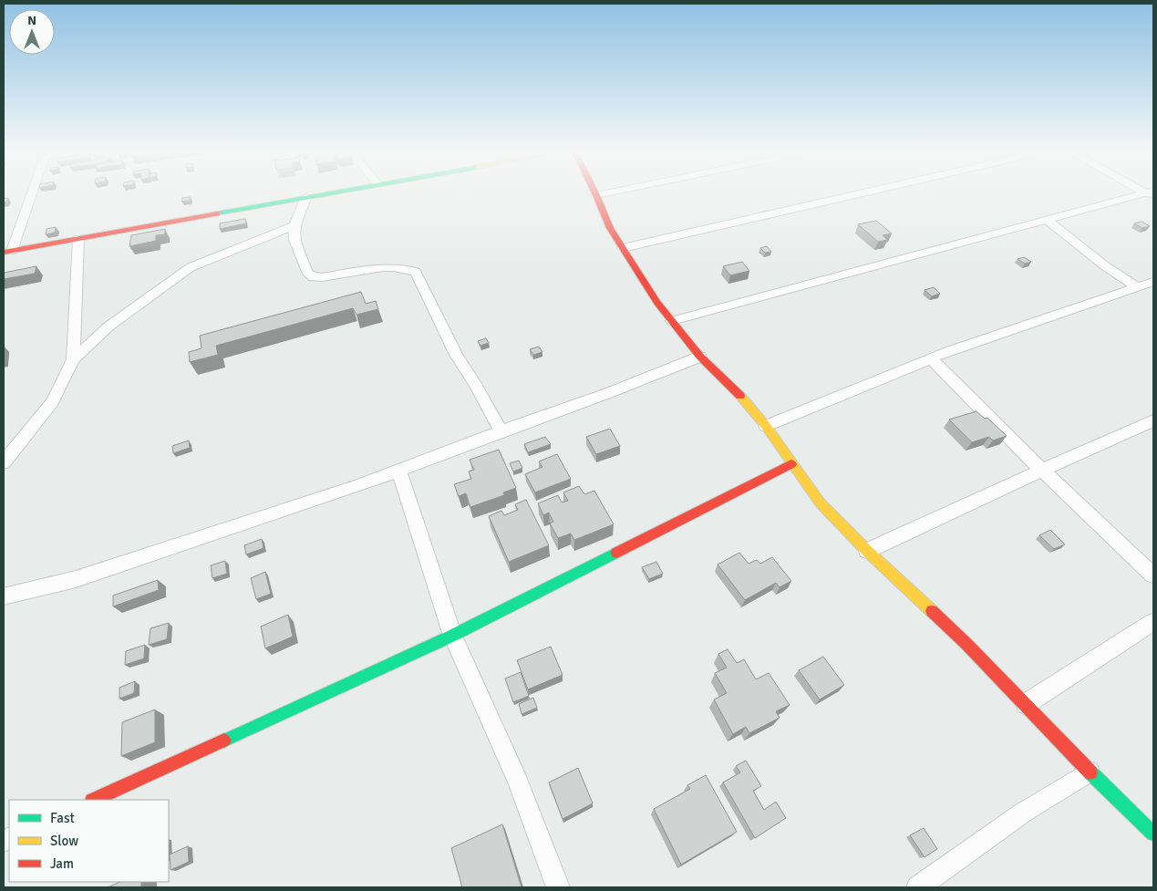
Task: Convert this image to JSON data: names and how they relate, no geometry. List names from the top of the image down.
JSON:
{
  "legend": ["Fast", "Slow", "Jam"],
  "north": "top"
}
